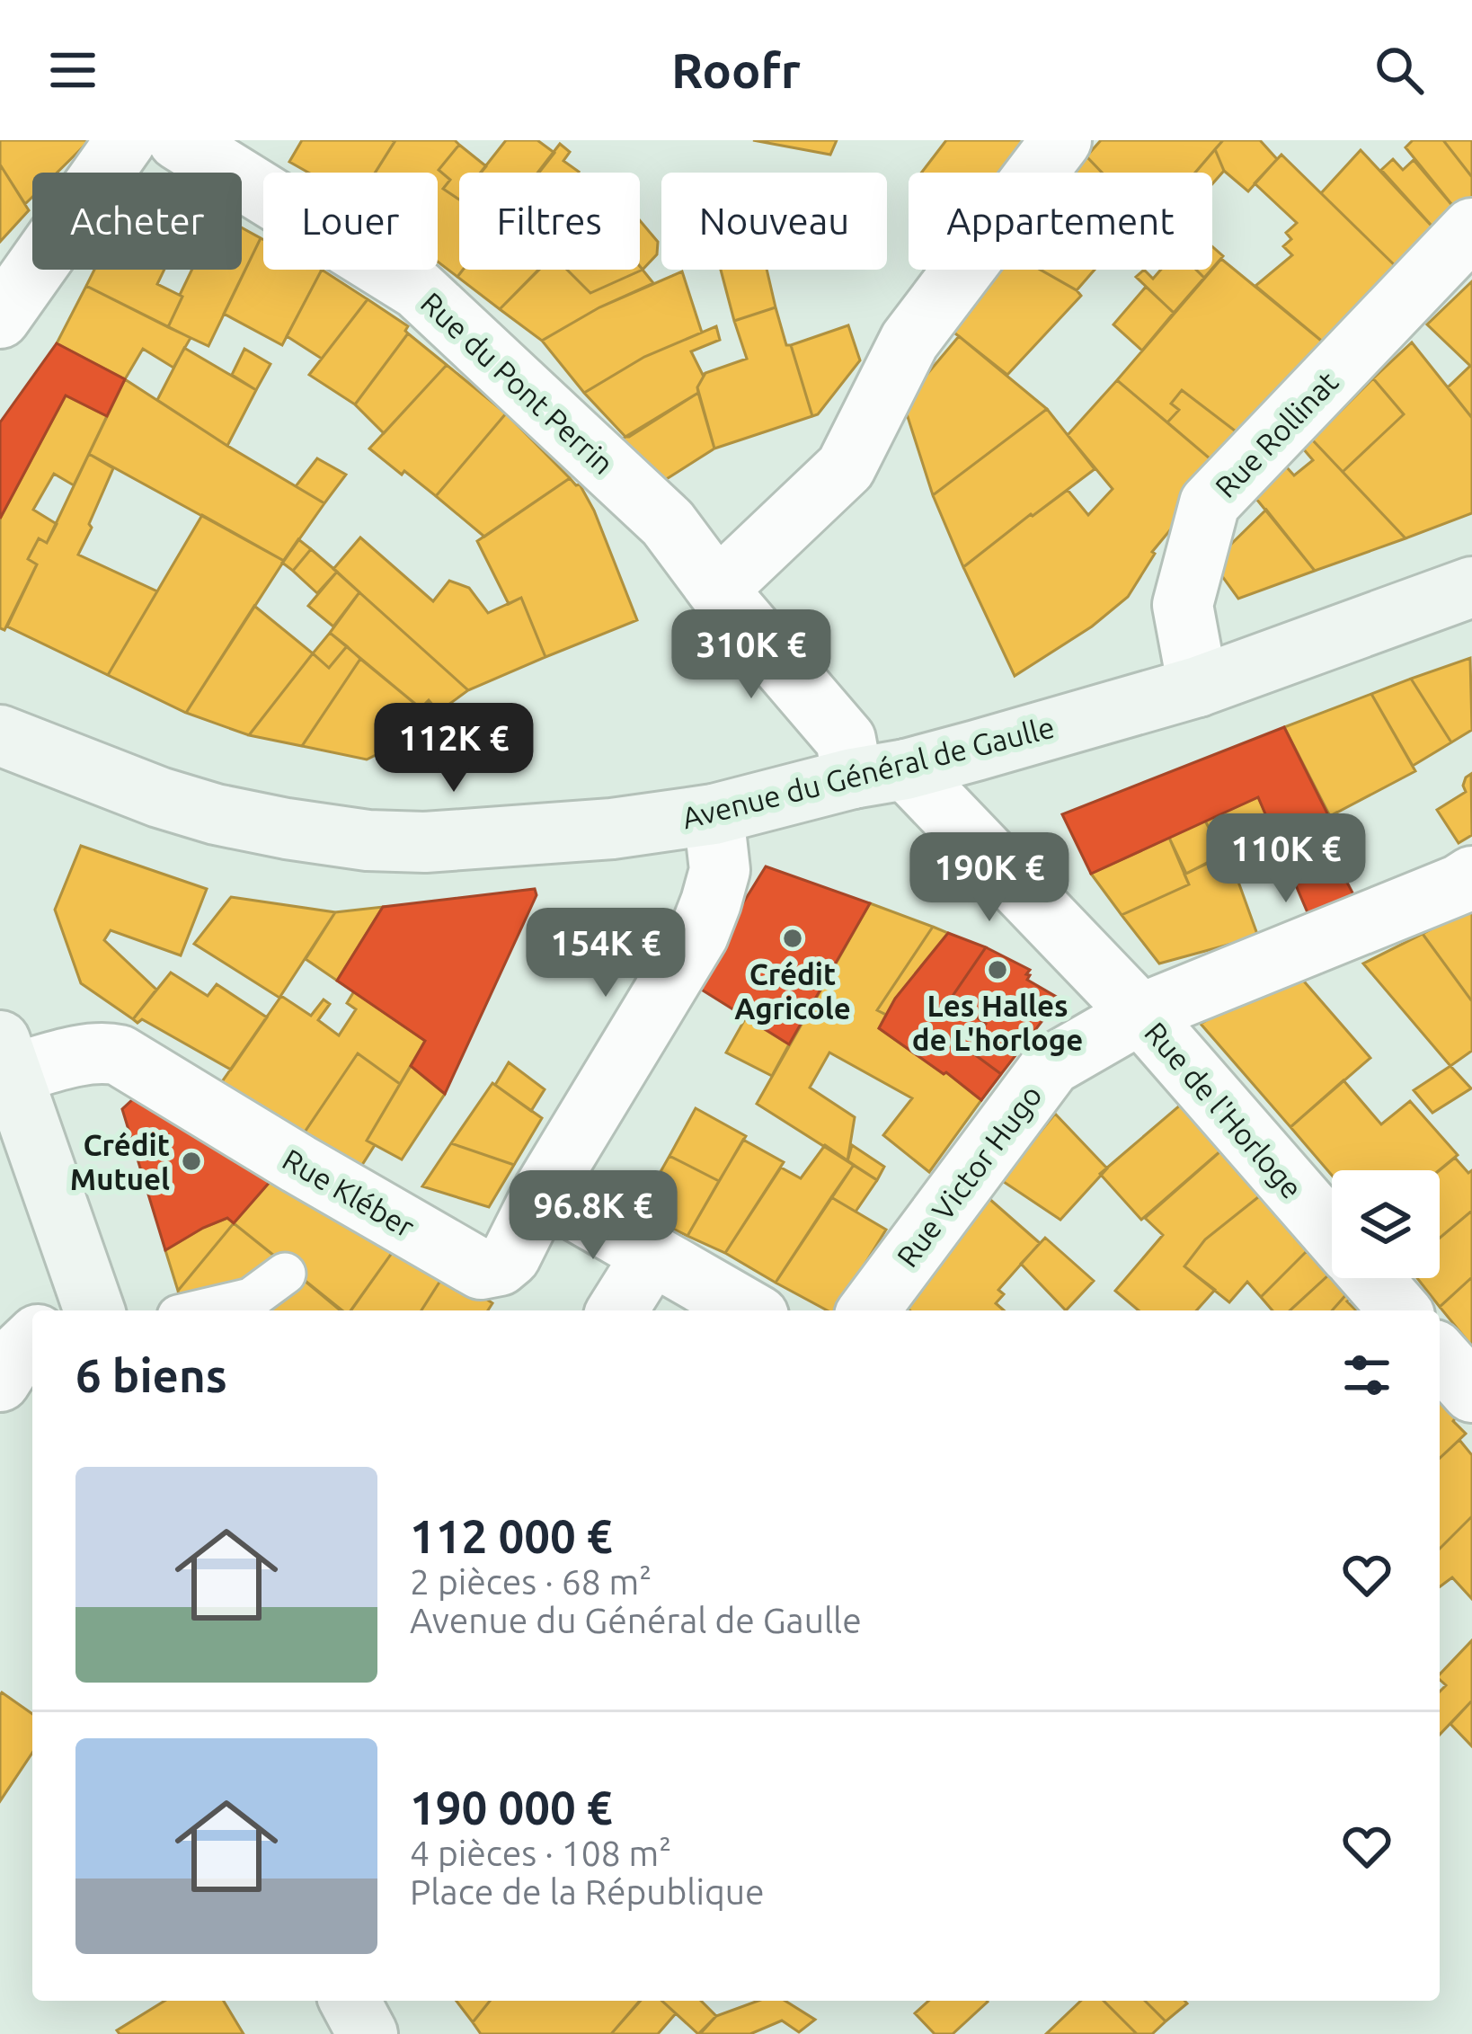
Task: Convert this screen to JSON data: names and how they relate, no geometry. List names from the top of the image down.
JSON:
{
  "streets": {
    "main road": ["Avenue du Général de Gaulle"],
    "street": [
      "Rue du Pont Perrin",
      "Rue Rollinat",
      "Rue de l'Horloge",
      "Rue Victor Hugo",
      "Rue Kléber"
    ]
  },
  "crossings": [
    ["Rue du Pont Perrin", "Avenue du Général de Gaulle"],
    ["Rue du Pont Perrin", "Rue de l'Horloge"],
    ["Rue Rollinat", "Avenue du Général de Gaulle"],
    ["Avenue du Général de Gaulle", "Rue de l'Horloge"],
    ["Rue de l'Horloge", "Rue Victor Hugo"]
  ],
  "places": ["Crédit Agricole", "Les Halles de L'horloge", "Crédit Mutuel"],
  "page": {
    "header": "Roofr",
    "chip": [
      "Acheter",
      "Louer",
      "Filtres",
      "Nouveau",
      "Appartement"
    ],
    "price": [
      "310K €",
      "112K €",
      "110K €",
      "190K €",
      "154K €",
      "96.8K €"
    ],
    "heading": "6 biens",
    "list": [
      {
        "name": "112 000 €",
        "note": "2 pièces · 68 m² · Avenue du Général de Gaulle"
      },
      {
        "name": "190 000 €",
        "note": "4 pièces · 108 m² · Place de la République"
      }
    ]
  }
}
